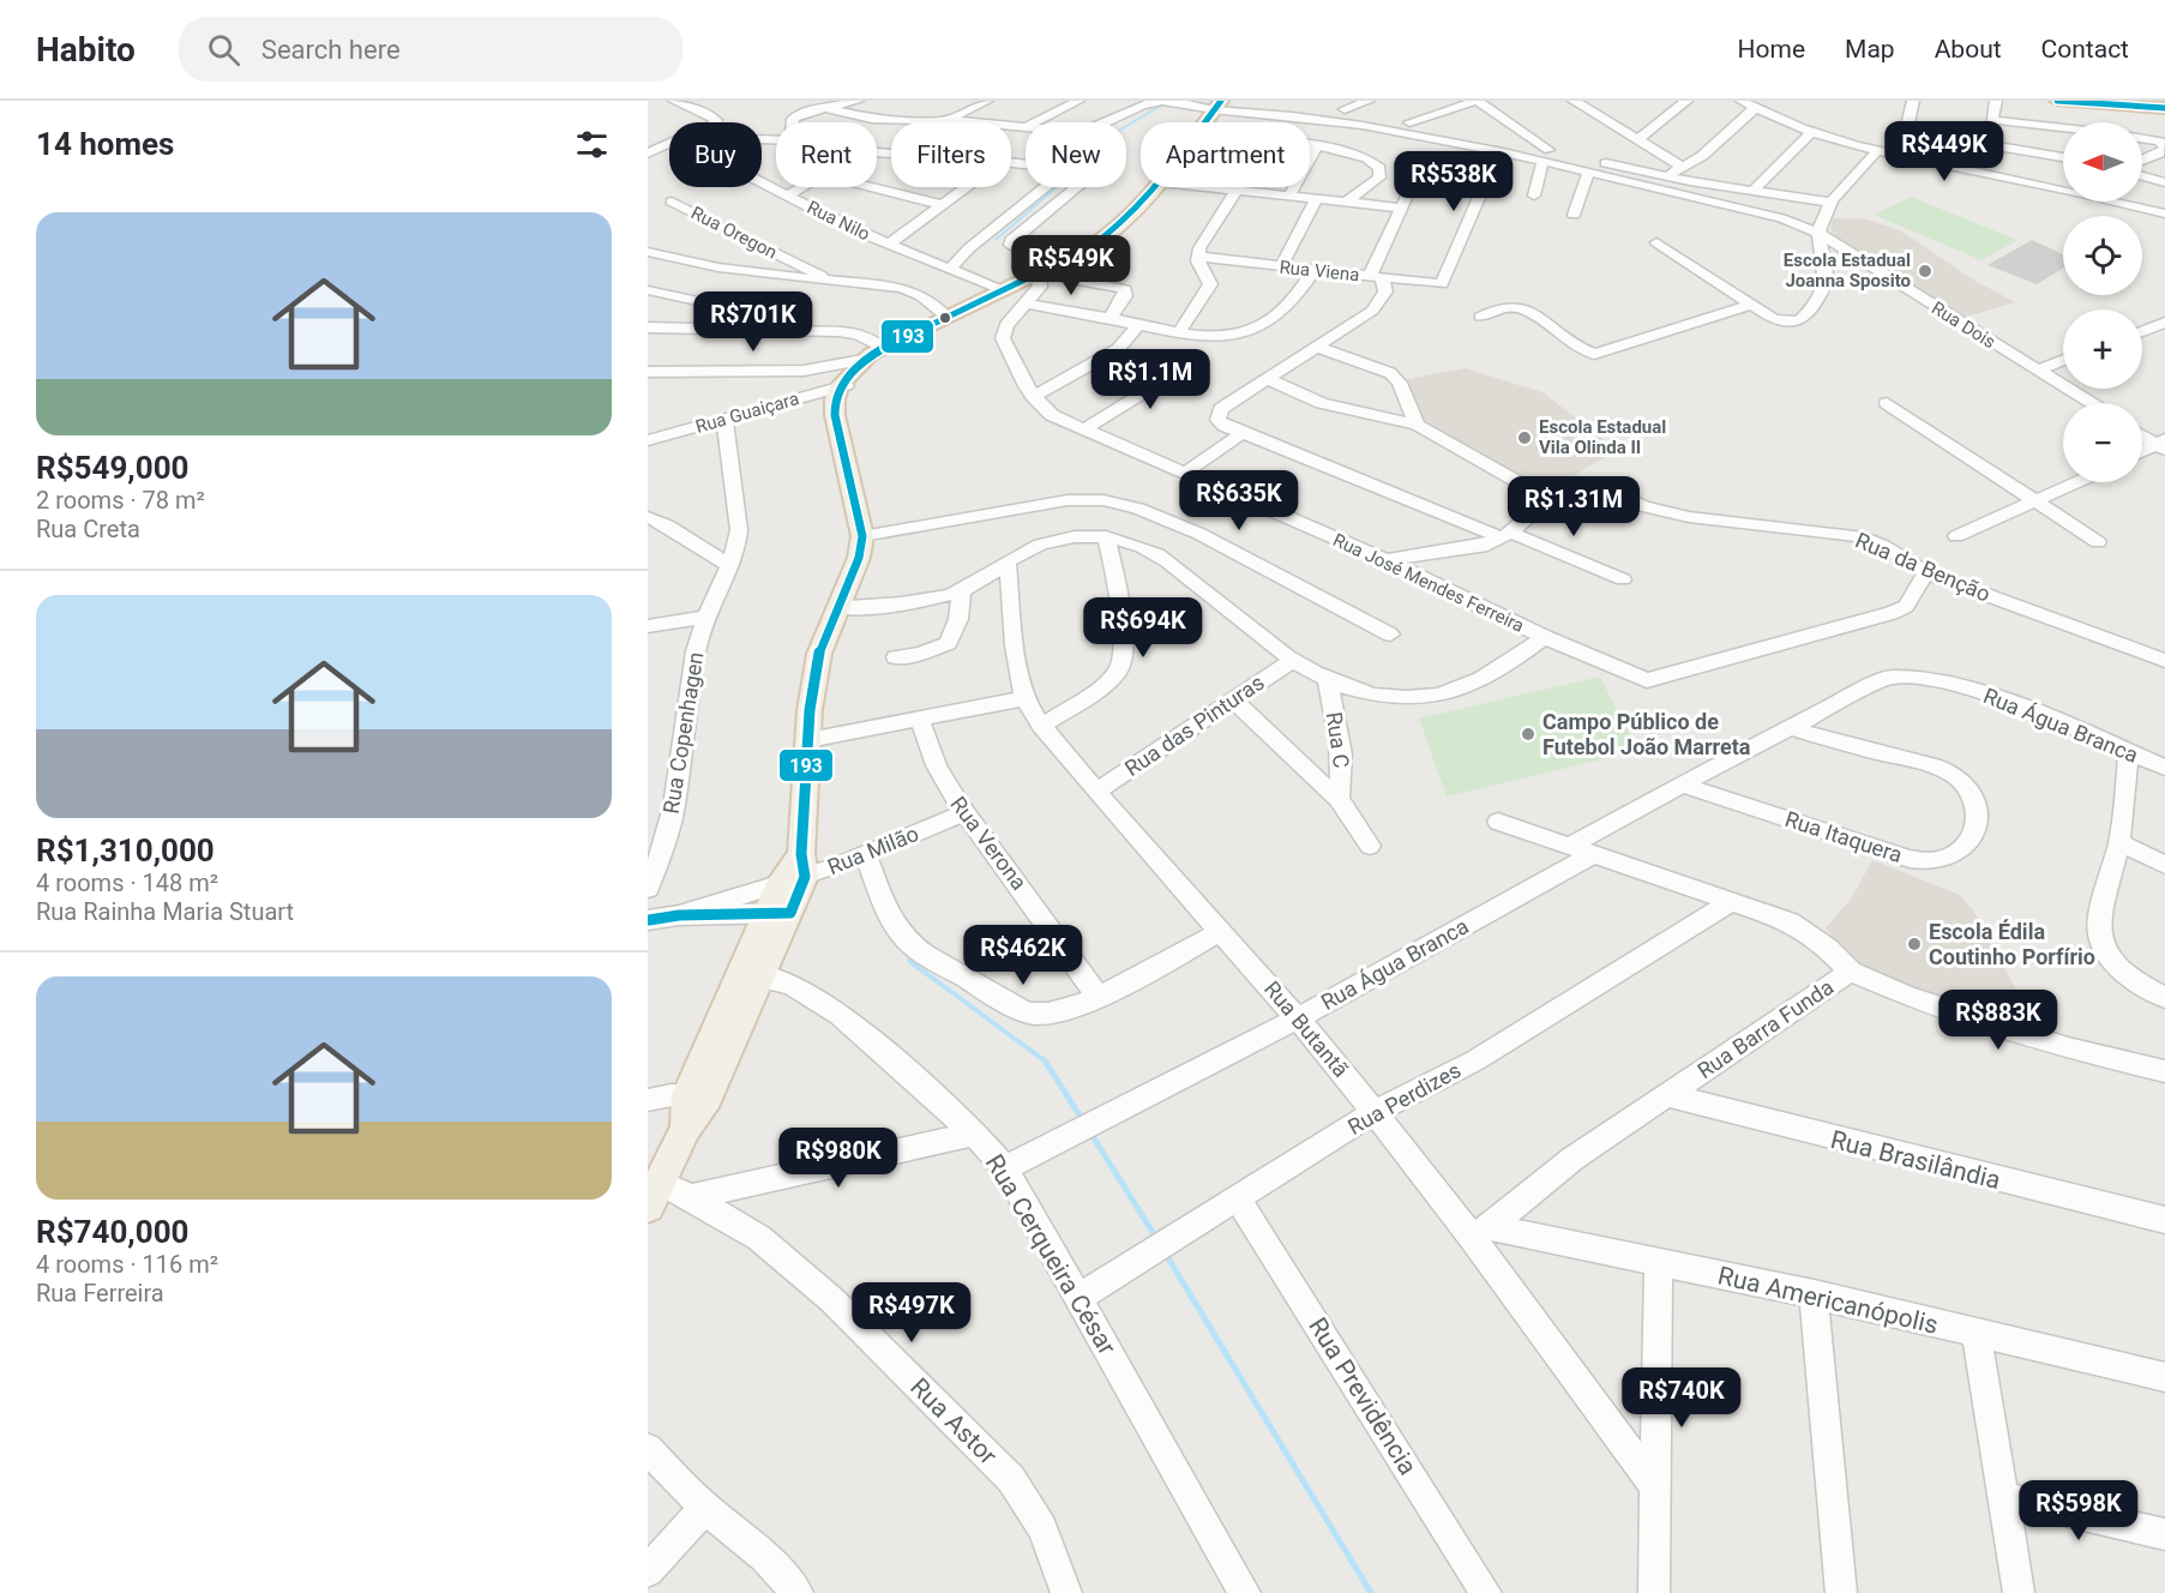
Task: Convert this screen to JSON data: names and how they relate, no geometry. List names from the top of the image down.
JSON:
{
  "streets": {
    "street": [
      "Rua Nilo",
      "Rua Oregon",
      "Rua Viena",
      "Rua Dois",
      "Rua Guaiçara",
      "Rua da Benção",
      "Rua José Mendes Ferreira",
      "Rua das Pinturas",
      "Rua Água Branca",
      "Rua Copenhagen",
      "Rua C",
      "Rua Itaquera",
      "Rua Verona",
      "Rua Milão",
      "Rua Butantã",
      "Rua Barra Funda",
      "Rua Perdizes",
      "Rua Brasilândia",
      "Rua Cerqueira César",
      "Rua Americanópolis",
      "Rua Previdência",
      "Rua Astor"
    ]
  },
  "crossings": [
    ["Rua Viena", "Rua Dois"],
    ["Rua Guaiçara", "Rua Copenhagen"],
    ["Rua da Benção", "Rua José Mendes Ferreira"],
    ["Rua das Pinturas", "Rua Butantã"],
    ["Rua Água Branca", "Rua Itaquera"],
    ["Rua Água Branca", "Rua Butantã"],
    ["Rua Água Branca", "Rua Barra Funda"],
    ["Rua Água Branca", "Rua Cerqueira César"],
    ["Rua Verona", "Rua Milão"],
    ["Rua Butantã", "Rua Barra Funda"],
    ["Rua Butantã", "Rua Perdizes"],
    ["Rua Butantã", "Rua Americanópolis"],
    ["Rua Barra Funda", "Rua Perdizes"],
    ["Rua Barra Funda", "Rua Brasilândia"],
    ["Rua Barra Funda", "Rua Americanópolis"],
    ["Rua Perdizes", "Rua Cerqueira César"],
    ["Rua Perdizes", "Rua Previdência"]
  ],
  "places": [
    "Escola Estadual Joanna Sposito",
    "Escola Estadual Vila Olinda II",
    "Campo Público de Futebol João Marreta",
    "Escola Édila Coutinho Porfírio"
  ],
  "lines": ["transit line 193"],
  "north": "left",
  "page": {
    "header": "Habito",
    "search": "Search here",
    "nav": [
      "Home",
      "Map",
      "About",
      "Contact"
    ],
    "heading": "14 homes",
    "price": [
      "R$449K",
      "R$538K",
      "R$549K",
      "R$701K",
      "R$1.1M",
      "R$635K",
      "R$1.31M",
      "R$694K",
      "R$462K",
      "R$883K",
      "R$980K",
      "R$497K",
      "R$740K",
      "R$598K"
    ],
    "map_buttons": ["+", "−"],
    "chip": [
      "Buy",
      "Rent",
      "Filters",
      "New",
      "Apartment"
    ],
    "list": [
      {
        "name": "R$549,000",
        "note": "2 rooms · 78 m² · Rua Creta"
      },
      {
        "name": "R$1,310,000",
        "note": "4 rooms · 148 m² · Rua Rainha Maria Stuart"
      },
      {
        "name": "R$740,000",
        "note": "4 rooms · 116 m² · Rua Ferreira"
      }
    ]
  }
}
